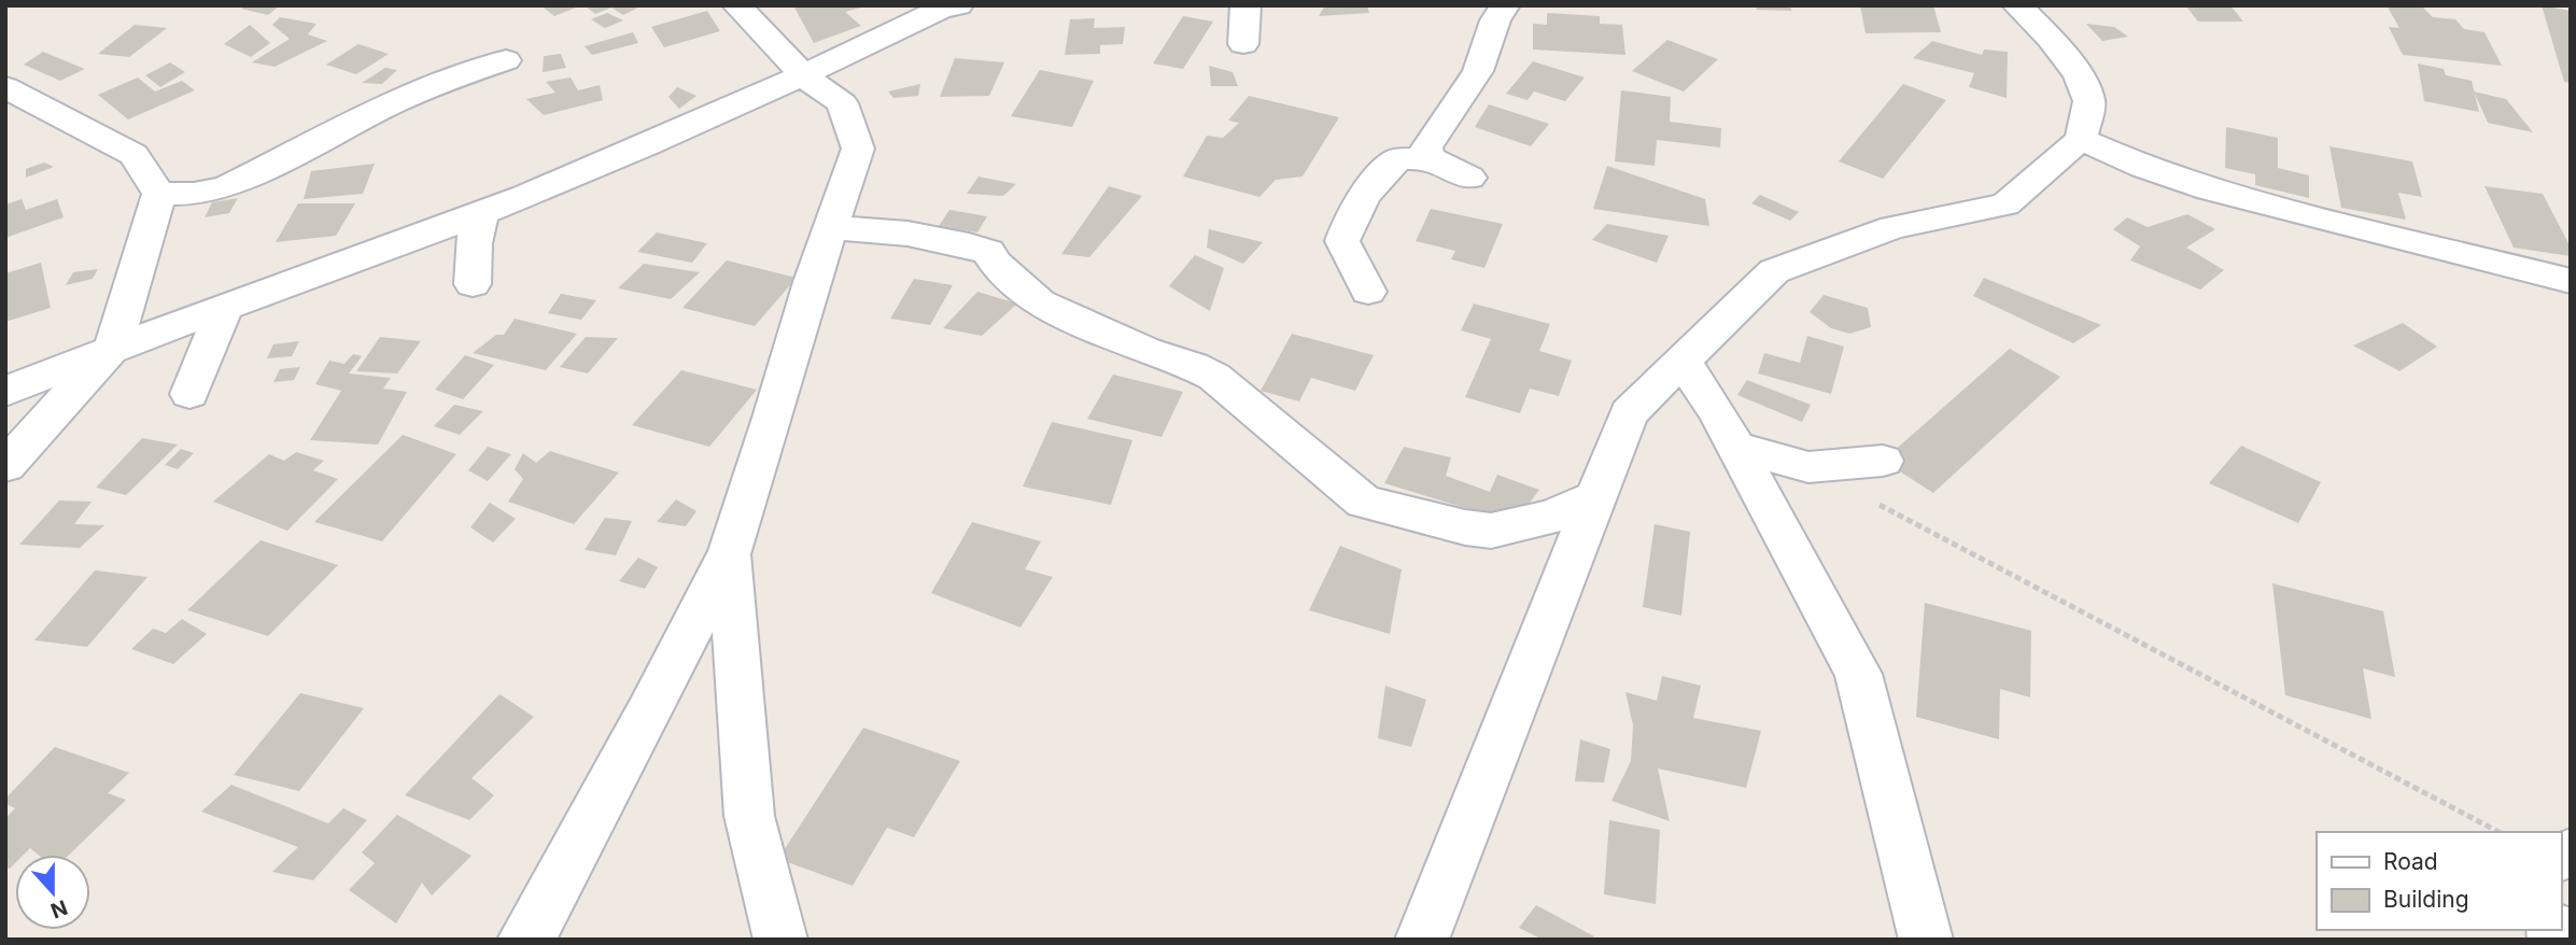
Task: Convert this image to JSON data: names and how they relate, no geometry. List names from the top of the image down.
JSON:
{
  "legend": ["Road", "Building"],
  "north": "bottom"
}
